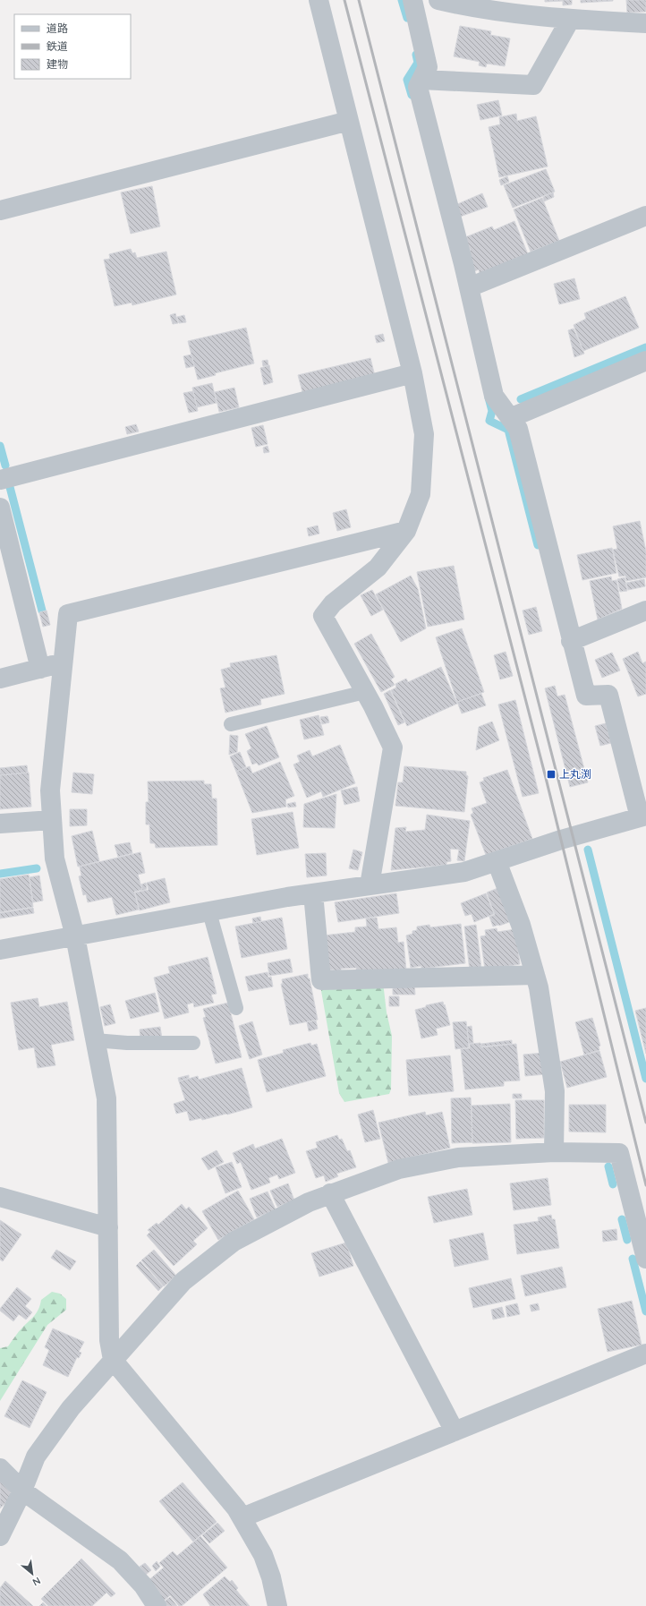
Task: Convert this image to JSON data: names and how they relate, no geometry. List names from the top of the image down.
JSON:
{
  "places": {
    "transit": ["上丸渕"]
  },
  "legend": ["道路", "鉄道", "建物"],
  "north": "bottom right"
}
